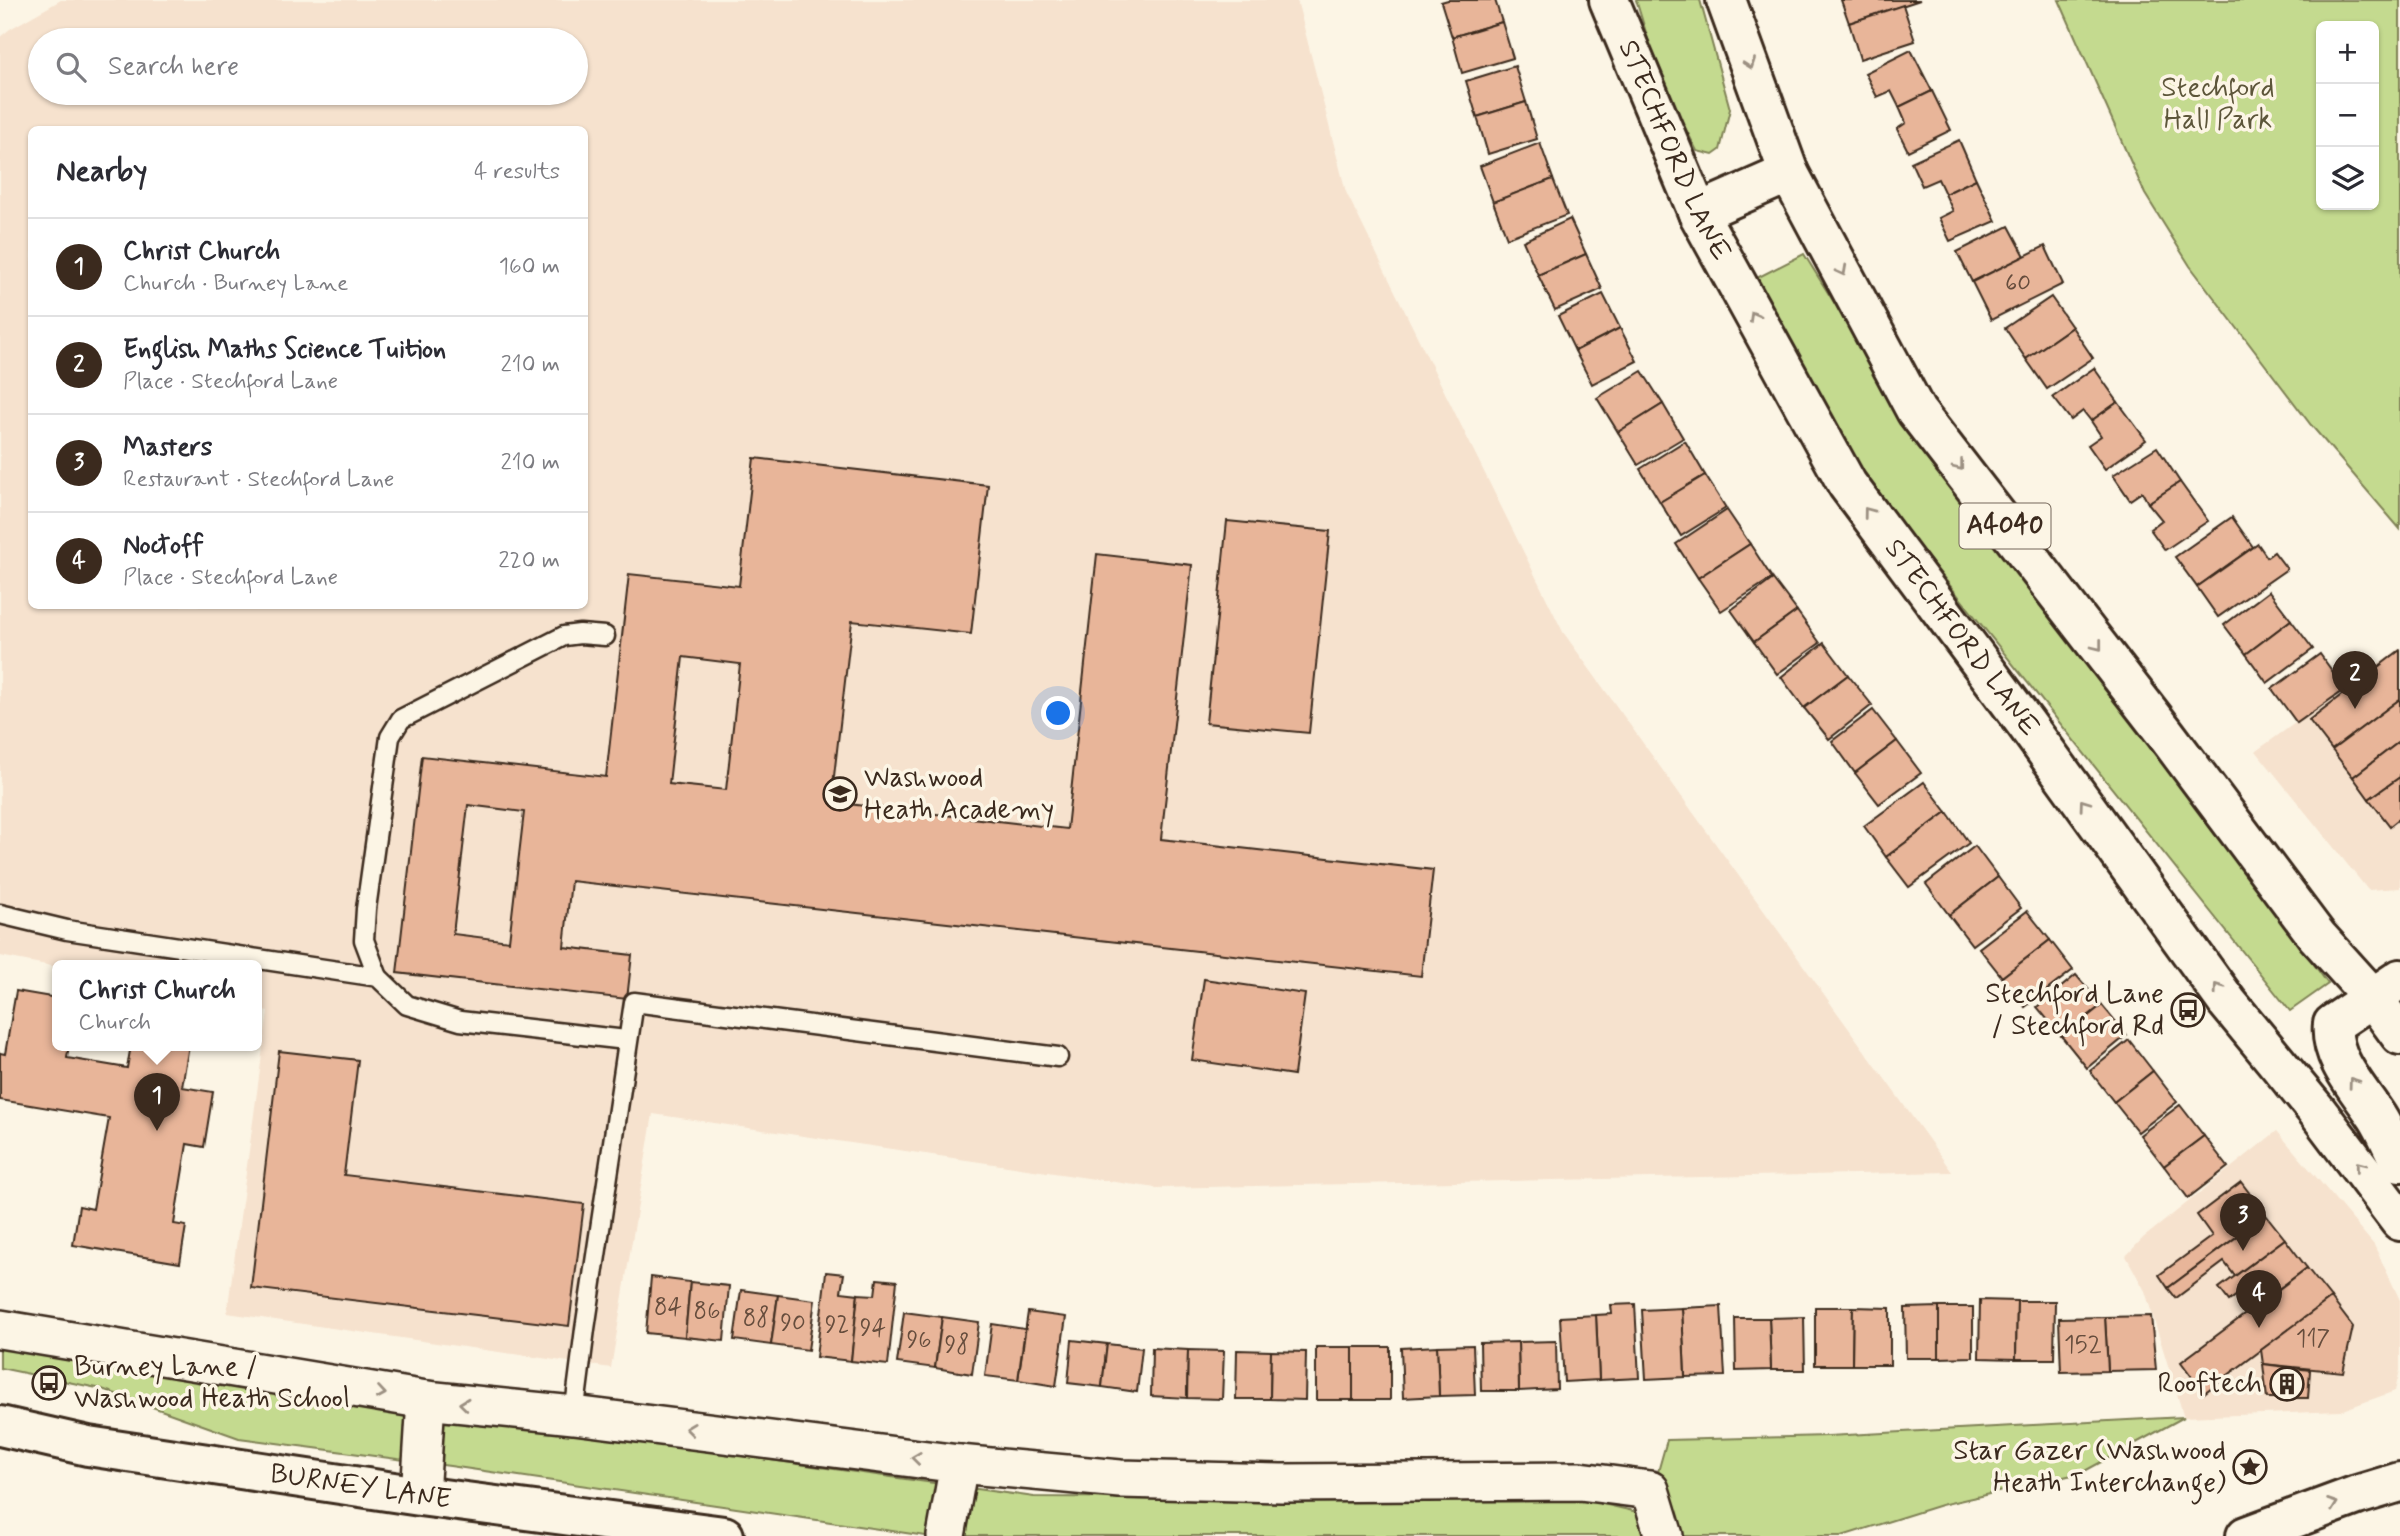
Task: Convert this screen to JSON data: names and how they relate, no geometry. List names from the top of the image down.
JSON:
{
  "streets": {
    "main road": ["STECHFORD LANE", "A4040", "BURNEY LANE"]
  },
  "parks": ["Stechford Hall Park"],
  "places": {
    "school or university": ["Washwood Heath Academy"],
    "bus stop": ["Stechford Lane / Stechford Rd", "Burney Lane / Washwood Heath School"],
    "building": ["Rooftech"],
    "place": ["Star Gazer (Washwood Heath Interchange)"]
  },
  "house_numbers": [
    "60",
    "84",
    "86",
    "88",
    "90",
    "92",
    "94",
    "117",
    "96",
    "98",
    "152"
  ],
  "page": {
    "map_buttons": ["+", "−"],
    "search": "Search here",
    "heading": ["Nearby", "4 results"],
    "list": [
      {
        "mark": "1",
        "name": "Christ Church",
        "note": "Church · Burney Lane",
        "value": "160 m"
      },
      {
        "mark": "2",
        "name": "English Maths Science Tuition",
        "note": "Place · Stechford Lane",
        "value": "210 m"
      },
      {
        "mark": "3",
        "name": "Masters",
        "note": "Restaurant · Stechford Lane",
        "value": "210 m"
      },
      {
        "mark": "4",
        "name": "Noctoff",
        "note": "Place · Stechford Lane",
        "value": "220 m"
      }
    ],
    "pins": [
      "2",
      "1",
      "3",
      "4"
    ],
    "popup": ["Christ Church", "Church"]
  }
}
